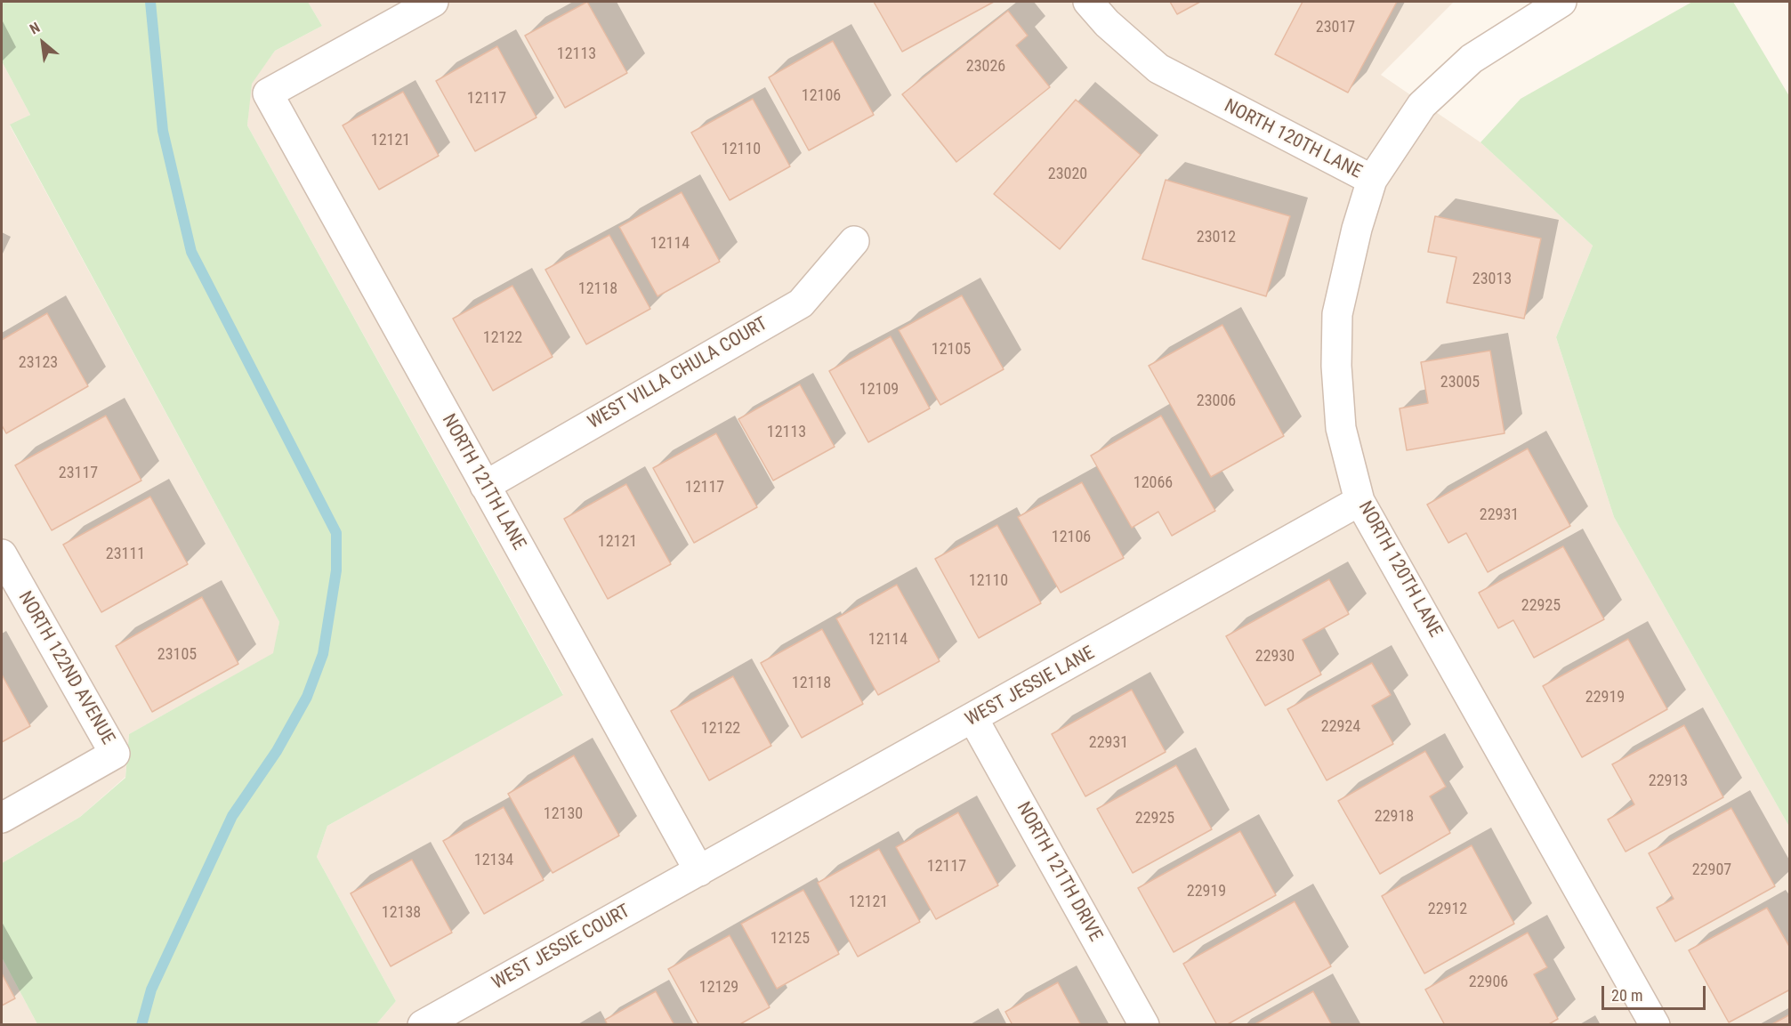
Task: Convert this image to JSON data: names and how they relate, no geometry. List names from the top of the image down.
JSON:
{
  "streets": {
    "street": [
      "NORTH 120TH LANE",
      "WEST VILLA CHULA COURT",
      "NORTH 121TH LANE",
      "NORTH 122ND AVENUE",
      "WEST JESSIE LANE",
      "NORTH 121TH DRIVE",
      "WEST JESSIE COURT"
    ]
  },
  "crossings": [
    ["NORTH 120TH LANE", "WEST JESSIE LANE"],
    ["WEST VILLA CHULA COURT", "NORTH 121TH LANE"],
    ["NORTH 121TH LANE", "WEST JESSIE LANE"],
    ["NORTH 121TH LANE", "WEST JESSIE COURT"],
    ["WEST JESSIE LANE", "NORTH 121TH DRIVE"],
    ["WEST JESSIE LANE", "WEST JESSIE COURT"]
  ],
  "house_numbers": [
    "23017",
    "12113",
    "23026",
    "12106",
    "12117",
    "12121",
    "12110",
    "23020",
    "23012",
    "12114",
    "23013",
    "12118",
    "12122",
    "12105",
    "23123",
    "23005",
    "12109",
    "23006",
    "12113",
    "23117",
    "12066",
    "12117",
    "22931",
    "12106",
    "12121",
    "23111",
    "12110",
    "22925",
    "12114",
    "23105",
    "22930",
    "12118",
    "22919",
    "22924",
    "12122",
    "22931",
    "22913",
    "12130",
    "22918",
    "22925",
    "12134",
    "12117",
    "22907",
    "22919",
    "12121",
    "22912",
    "12138",
    "12125",
    "22906",
    "12129"
  ],
  "scale_bar": "20 m",
  "north": "top left"
}
